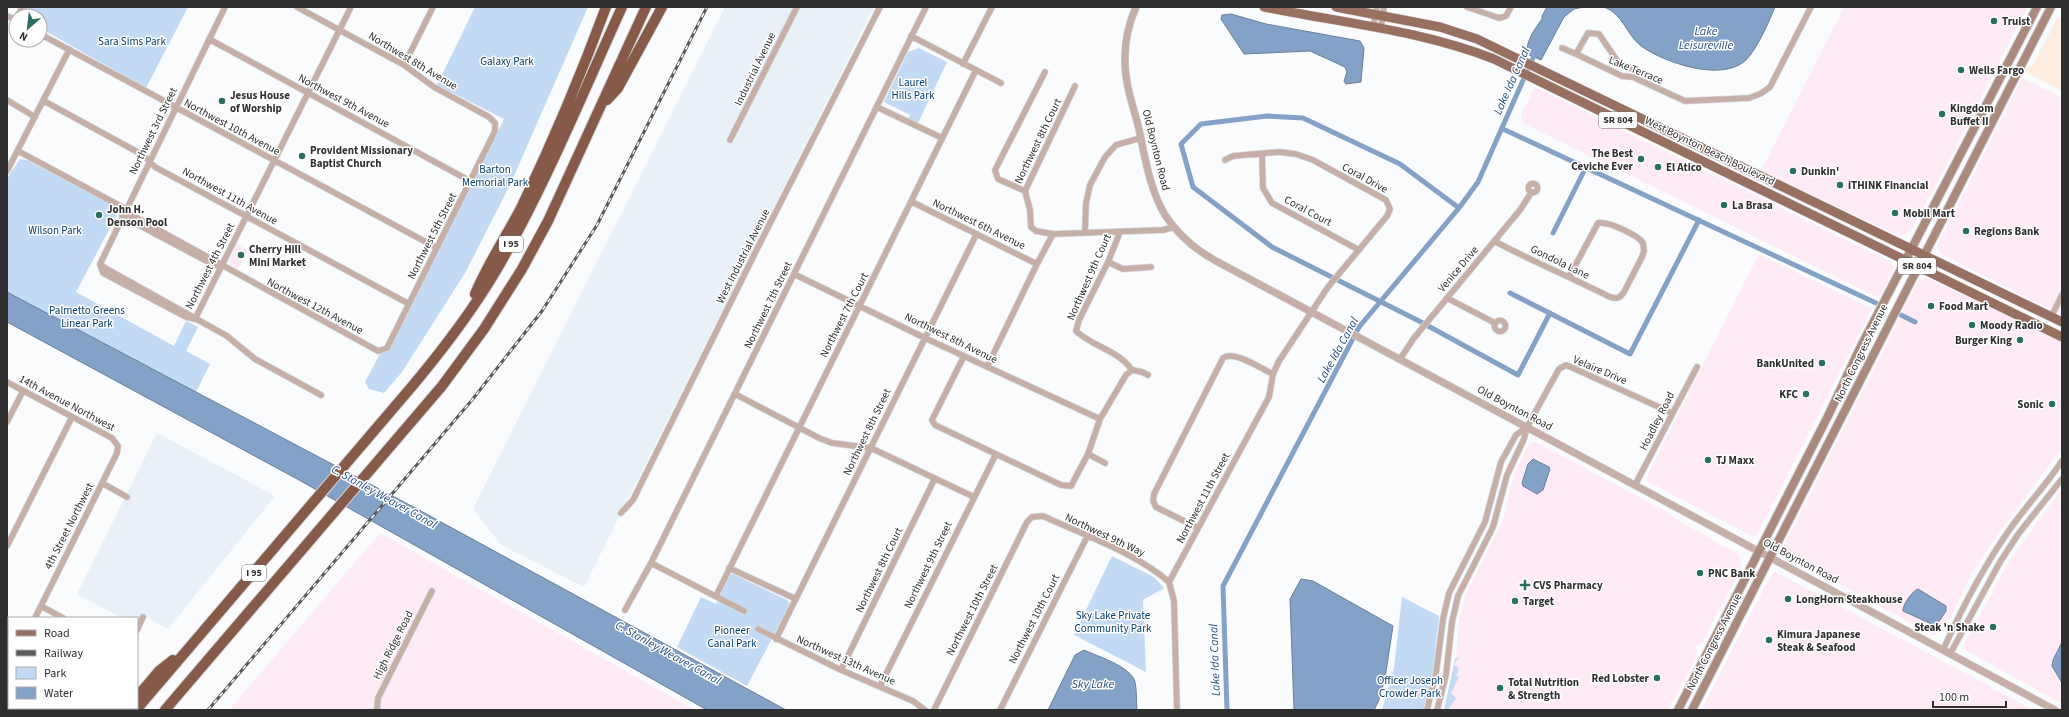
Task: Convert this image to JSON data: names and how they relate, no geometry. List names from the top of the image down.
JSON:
{
  "streets": {
    "highway": ["I 95"],
    "main road": ["SR 804", "West Boynton Beach Boulevard", "North Congress Avenue"],
    "street": [
      "Northwest 8th Avenue",
      "Industrial Avenue",
      "Lake Terrace",
      "Northwest 9th Avenue",
      "Northwest 10th Avenue",
      "Northwest 3rd Street",
      "Northwest 8th Court",
      "Old Boynton Road",
      "Coral Drive",
      "Northwest 11th Avenue",
      "Coral Court",
      "Northwest 6th Avenue",
      "Northwest 5th Street",
      "West Industrial Avenue",
      "Gondola Lane",
      "Northwest 4th Street",
      "Venice Drive",
      "Northwest 9th Court",
      "Northwest 7th Street",
      "Northwest 12th Avenue",
      "Northwest 7th Court",
      "Velaire Drive",
      "14th Avenue Northwest",
      "Hoadley Road",
      "Northwest 8th Street",
      "Northwest 11th Street",
      "4th Street Northwest",
      "Northwest 9th Way",
      "Northwest 9th Street",
      "Northwest 10th Street",
      "Northwest 10th Court",
      "High Ridge Road",
      "Northwest 13th Avenue"
    ]
  },
  "crossings": [
    ["Northwest 8th Avenue", "Northwest 5th Street"],
    ["Northwest 8th Avenue", "Northwest 4th Street"],
    ["Northwest 8th Avenue", "Northwest 7th Street"],
    ["Northwest 8th Avenue", "Northwest 7th Court"],
    ["Northwest 8th Avenue", "Northwest 8th Street"],
    ["Northwest 9th Avenue", "Northwest 3rd Street"],
    ["Northwest 9th Avenue", "Northwest 5th Street"],
    ["Northwest 9th Avenue", "Northwest 4th Street"],
    ["Northwest 10th Avenue", "Northwest 3rd Street"],
    ["Northwest 10th Avenue", "Northwest 5th Street"],
    ["Northwest 10th Avenue", "Northwest 4th Street"],
    ["Northwest 3rd Street", "Northwest 11th Avenue"],
    ["Northwest 3rd Street", "Northwest 4th Street"],
    ["Northwest 3rd Street", "Northwest 12th Avenue"],
    ["Northwest 8th Court", "Old Boynton Road"],
    ["Northwest 8th Court", "Northwest 9th Court"],
    ["Northwest 8th Court", "Northwest 13th Avenue"],
    ["Old Boynton Road", "Coral Drive"],
    ["Old Boynton Road", "Venice Drive"],
    ["Old Boynton Road", "North Congress Avenue"],
    ["Old Boynton Road", "Velaire Drive"],
    ["Old Boynton Road", "Hoadley Road"],
    ["Old Boynton Road", "Northwest 11th Street"],
    ["West Boynton Beach Boulevard", "North Congress Avenue"],
    ["Coral Drive", "Coral Court"],
    ["Coral Drive", "Northwest 11th Street"],
    ["Northwest 11th Avenue", "Northwest 5th Street"],
    ["Northwest 11th Avenue", "Northwest 4th Street"],
    ["Northwest 6th Avenue", "Northwest 7th Court"],
    ["Northwest 6th Avenue", "Northwest 8th Street"],
    ["Northwest 5th Street", "Northwest 12th Avenue"],
    ["Gondola Lane", "Venice Drive"],
    ["Northwest 4th Street", "Northwest 12th Avenue"],
    ["Velaire Drive", "Hoadley Road"],
    ["14th Avenue Northwest", "4th Street Northwest"],
    ["Northwest 8th Street", "Northwest 13th Avenue"],
    ["Northwest 11th Street", "Northwest 9th Way"],
    ["Northwest 9th Way", "Northwest 10th Street"],
    ["Northwest 9th Way", "Northwest 10th Court"],
    ["Northwest 9th Street", "Northwest 13th Avenue"]
  ],
  "water": [
    "Lake Leisureville",
    "Lake Ida Canal",
    "C. Stanley Weaver Canal",
    "Sky Lake"
  ],
  "parks": [
    "Sara Sims Park",
    "Galaxy Park",
    "Laurel Hills Park",
    "Barton Memorial Park",
    "Wilson Park",
    "Palmetto Greens Linear Park",
    "Sky Lake Private Community Park",
    "Pioneer Canal Park",
    "Officer Joseph Crowder Park"
  ],
  "places": {
    "other": [
      "Truist",
      "Wells Fargo",
      "Jesus House of Worship",
      "Kingdom Buffet II",
      "Provident Missionary Baptist Church",
      "The Best Ceviche Ever",
      "El Atico",
      "Dunkin'",
      "iTHINK Financial",
      "La Brasa",
      "Mobil Mart",
      "John H. Denson Pool",
      "Regions Bank",
      "Cherry Hill Mini Market",
      "Food Mart",
      "Moody Radio",
      "Burger King",
      "BankUnited",
      "KFC",
      "Sonic",
      "TJ Maxx",
      "PNC Bank",
      "LongHorn Steakhouse",
      "Target",
      "Steak 'n Shake",
      "Kimura Japanese Steak & Seafood",
      "Red Lobster",
      "Total Nutrition & Strength"
    ],
    "health": ["CVS Pharmacy"]
  },
  "legend": [
    "Road",
    "Railway",
    "Park",
    "Water"
  ],
  "scale_bar": "100 m",
  "north": "bottom left"
}
